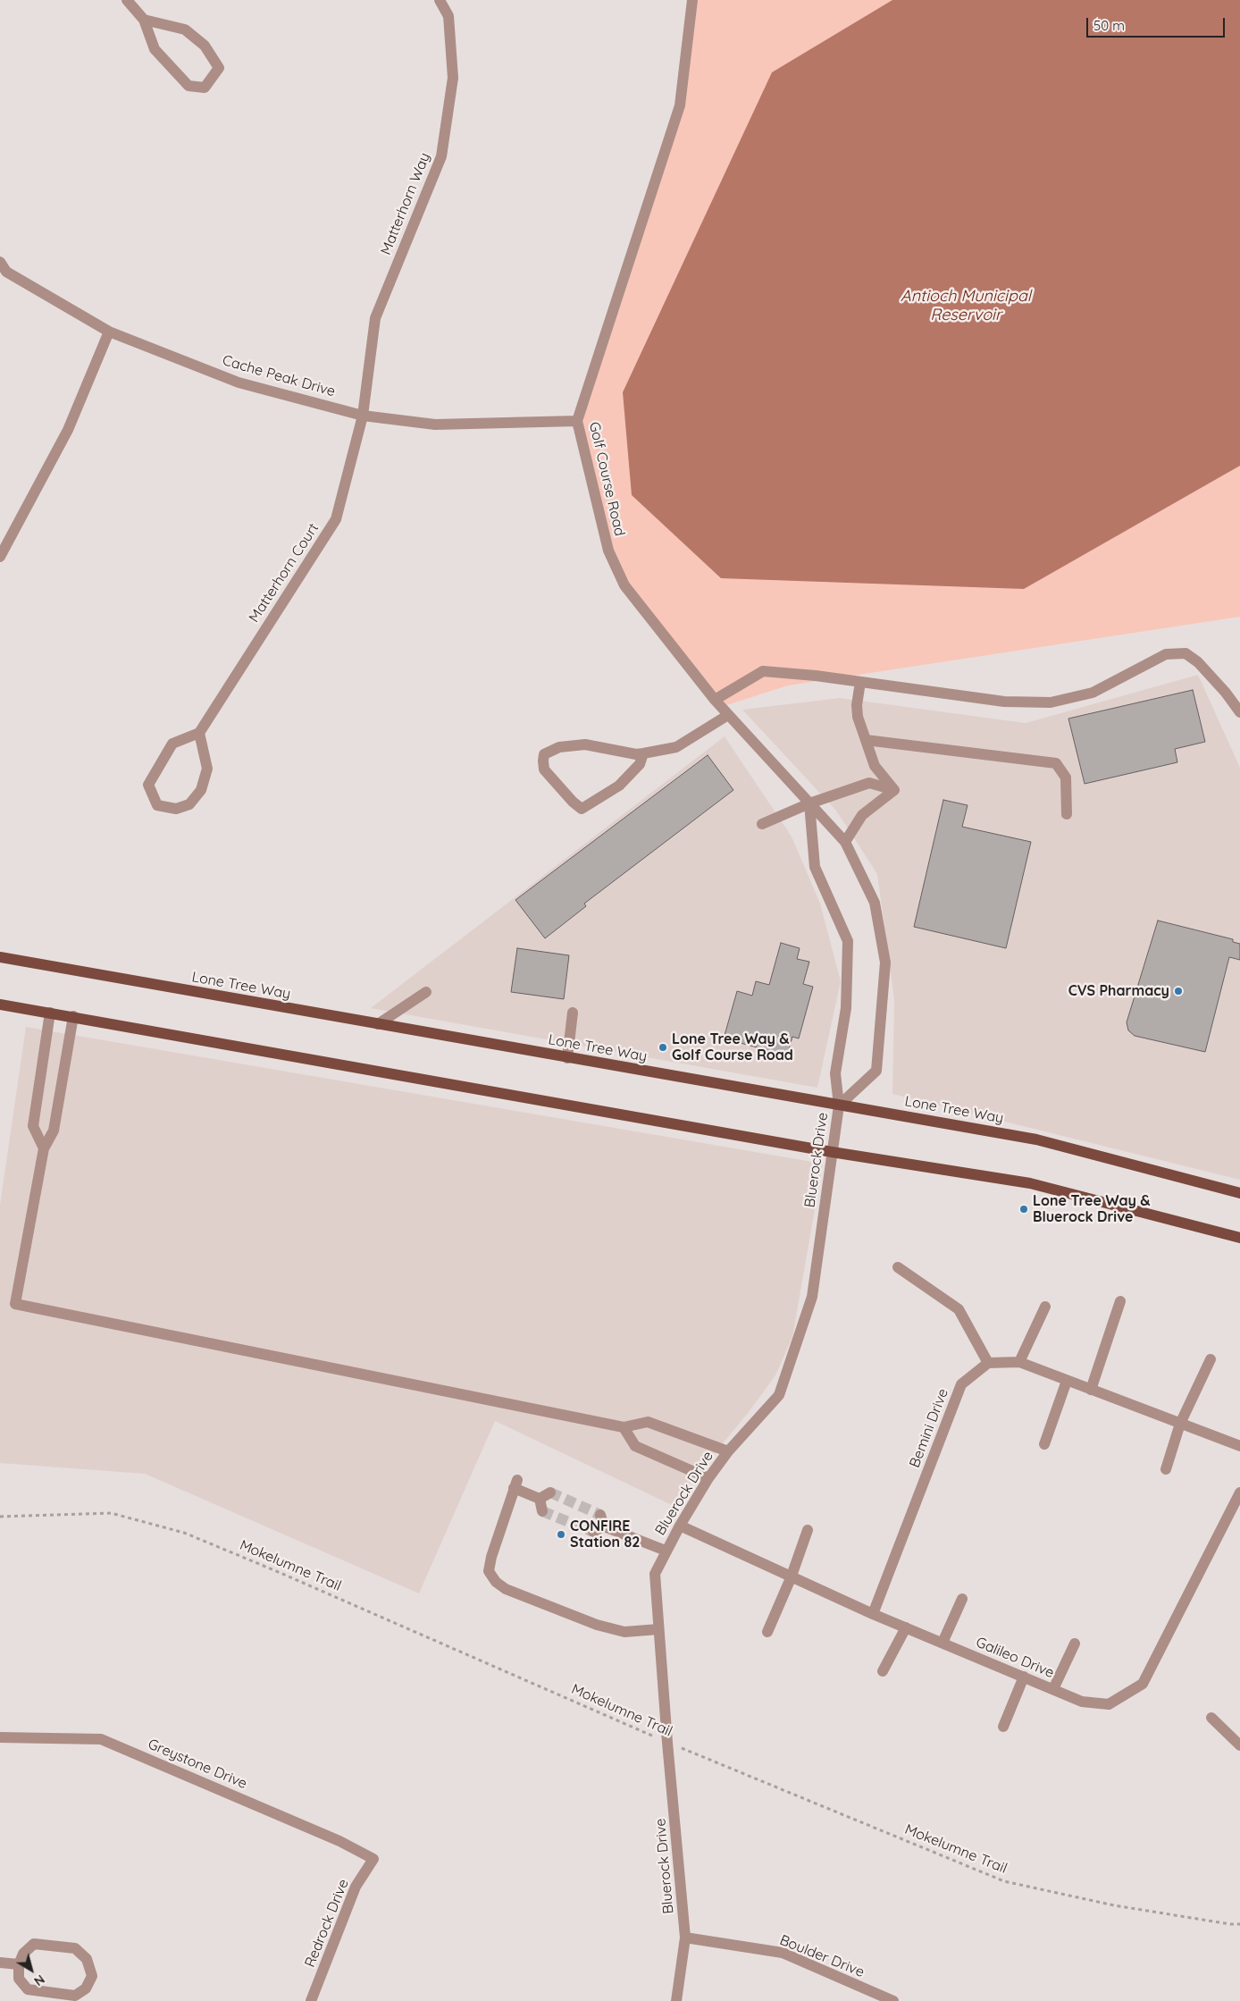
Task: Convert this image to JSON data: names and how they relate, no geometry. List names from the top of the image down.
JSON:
{
  "streets": {
    "main road": ["Lone Tree Way"],
    "street": [
      "Matterhorn Way",
      "Cache Peak Drive",
      "Golf Course Road",
      "Matterhorn Court",
      "Bluerock Drive",
      "Bemini Drive",
      "Galileo Drive",
      "Greystone Drive",
      "Redrock Drive",
      "Boulder Drive"
    ],
    "path": ["Mokelumne Trail"]
  },
  "crossings": [
    ["Matterhorn Way", "Cache Peak Drive"],
    ["Matterhorn Way", "Matterhorn Court"],
    ["Cache Peak Drive", "Golf Course Road"],
    ["Cache Peak Drive", "Matterhorn Court"],
    ["Golf Course Road", "Lone Tree Way"],
    ["Golf Course Road", "Bluerock Drive"],
    ["Lone Tree Way", "Bluerock Drive"],
    ["Bluerock Drive", "Mokelumne Trail"],
    ["Bluerock Drive", "Galileo Drive"],
    ["Bluerock Drive", "Boulder Drive"],
    ["Bemini Drive", "Galileo Drive"],
    ["Greystone Drive", "Redrock Drive"]
  ],
  "water": ["Antioch Municipal Reservoir"],
  "places": [
    "CVS Pharmacy",
    "Lone Tree Way & Golf Course Road",
    "Lone Tree Way & Bluerock Drive",
    "CONFIRE Station 82"
  ],
  "scale_bar": "50 m",
  "north": "bottom right"
}
